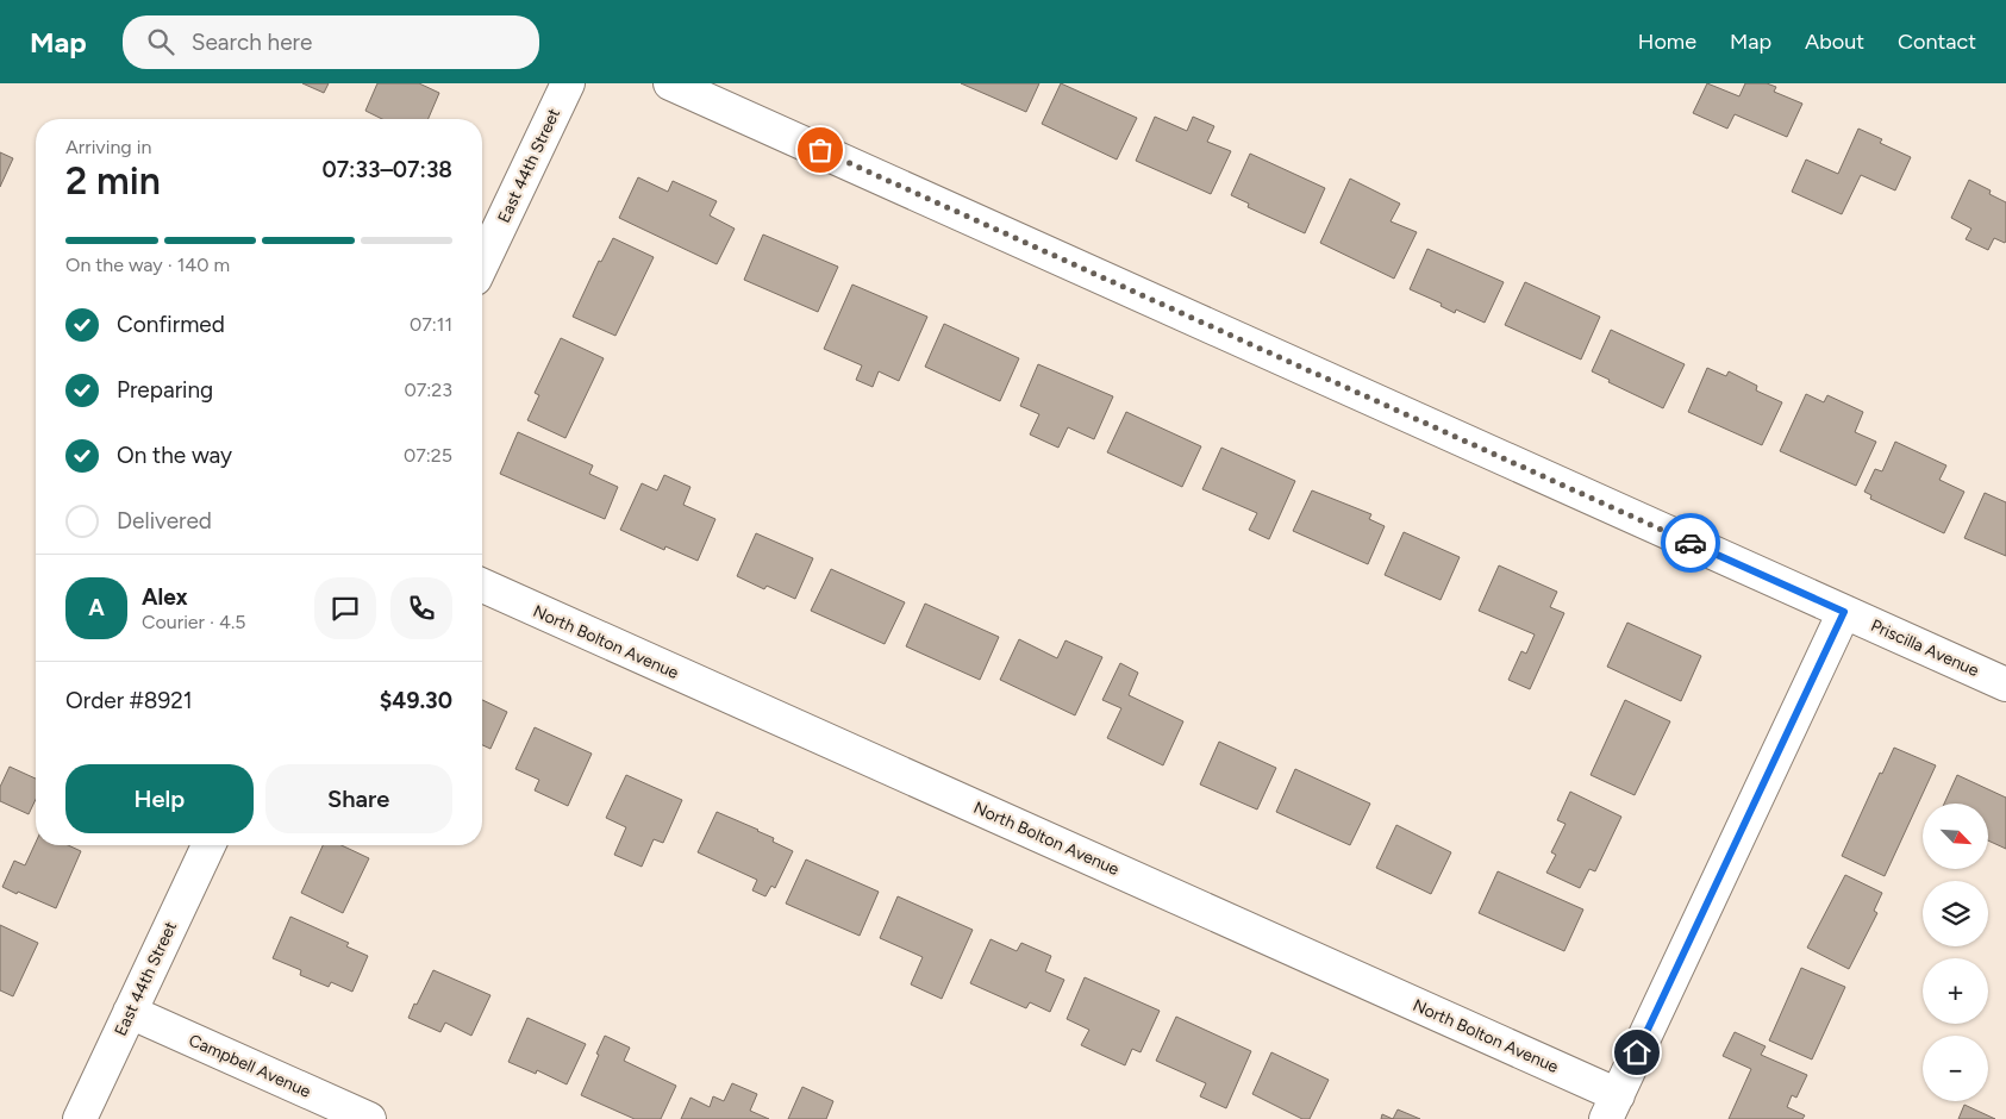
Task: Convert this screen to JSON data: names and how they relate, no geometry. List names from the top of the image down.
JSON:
{
  "streets": {
    "street": [
      "East 44th Street",
      "North Bolton Avenue",
      "Priscilla Avenue",
      "Campbell Avenue"
    ]
  },
  "crossings": [
    ["East 44th Street", "Campbell Avenue"]
  ],
  "north": "bottom right",
  "page": {
    "header": "Map",
    "search": "Search here",
    "nav": [
      "Home",
      "Map",
      "About",
      "Contact"
    ],
    "heading": ["2 min", "Arriving in", "07:33–07:38"],
    "panel": [
      "Alex",
      "Courier · 4.5",
      "Order #8921",
      "$49.30"
    ],
    "bar": "On the way · 140 m",
    "list": [
      ["Confirmed", "07:11"],
      ["Preparing", "07:23"],
      ["On the way", "07:25"],
      "Delivered"
    ],
    "round": "A",
    "buttons": ["Help", "Share"],
    "map_buttons": ["+", "−"]
  }
}
